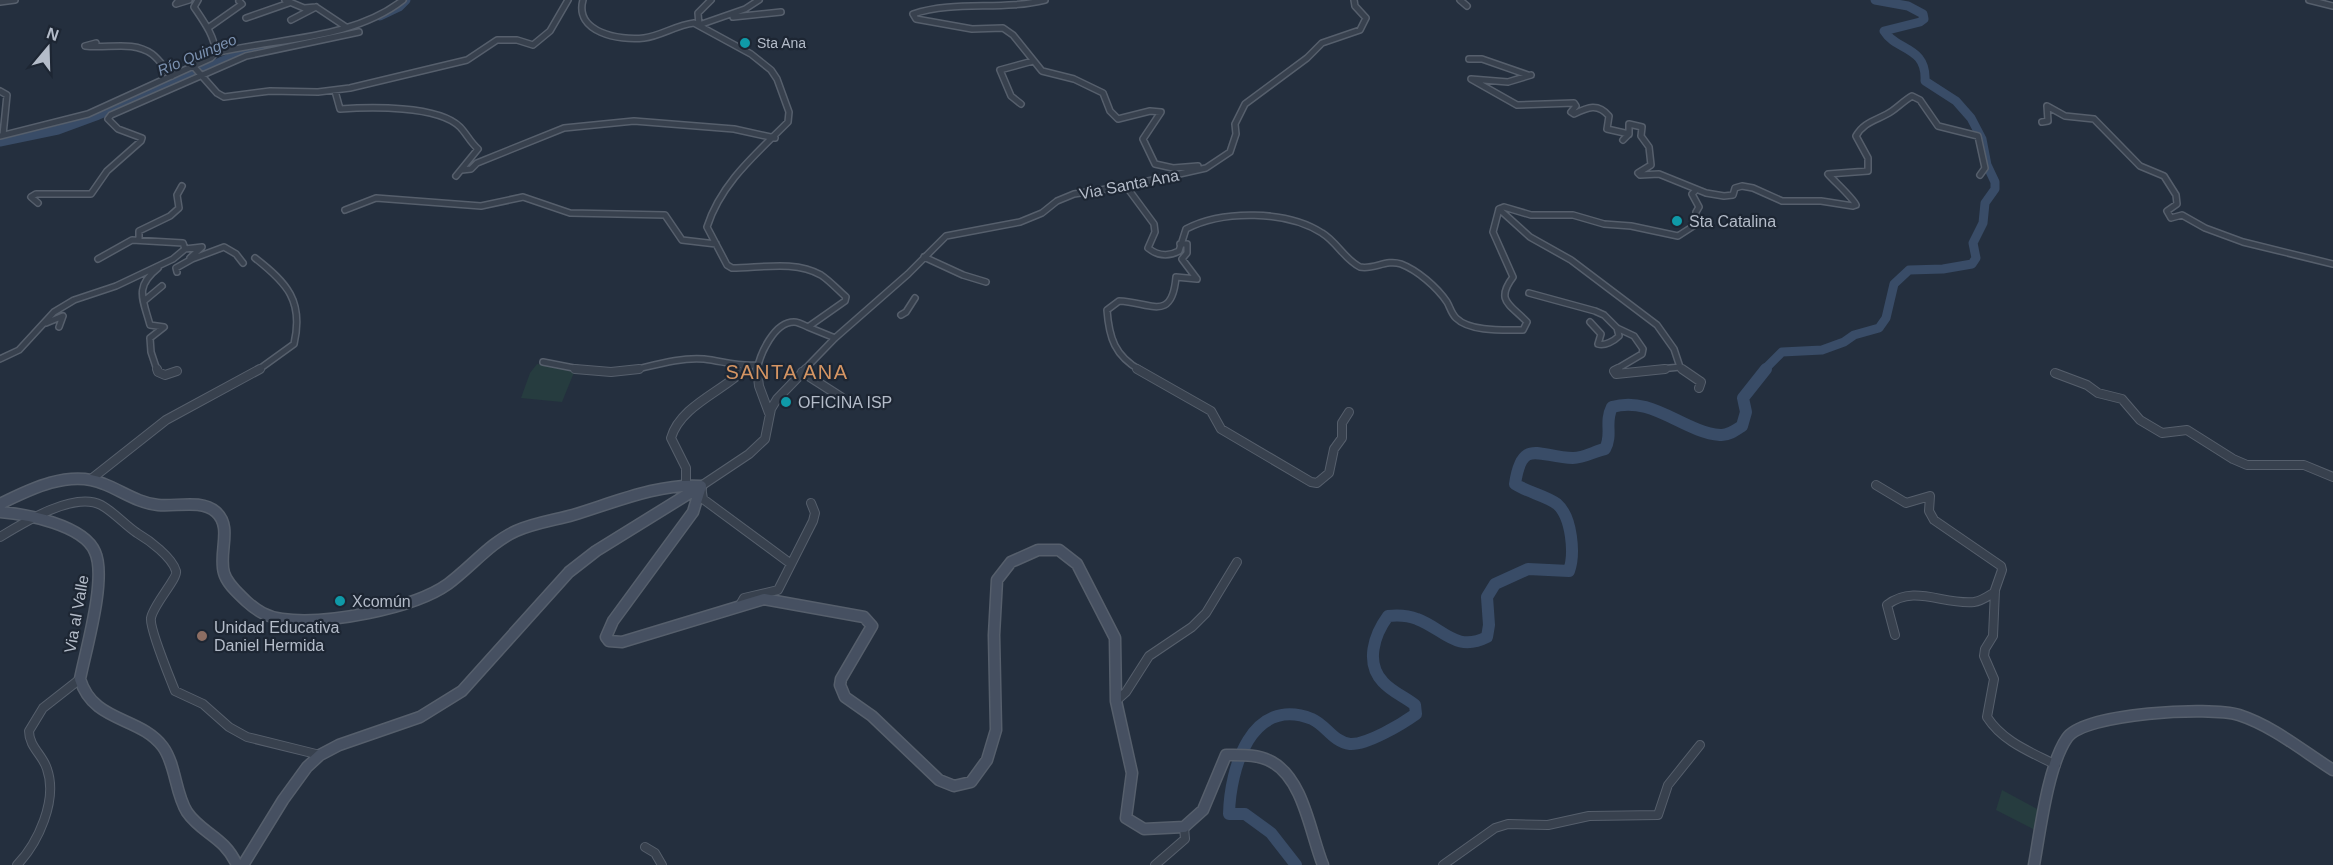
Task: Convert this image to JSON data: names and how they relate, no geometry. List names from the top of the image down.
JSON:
{
  "streets": {
    "street": ["Via Santa Ana", "Via al Valle"]
  },
  "districts": ["SANTA ANA"],
  "water": ["Río Quingeo"],
  "places": [
    "Sta Ana",
    "Sta Catalina",
    "OFICINA ISP",
    "Xcomún",
    "Unidad Educativa Daniel Hermida"
  ],
  "north": "top"
}
